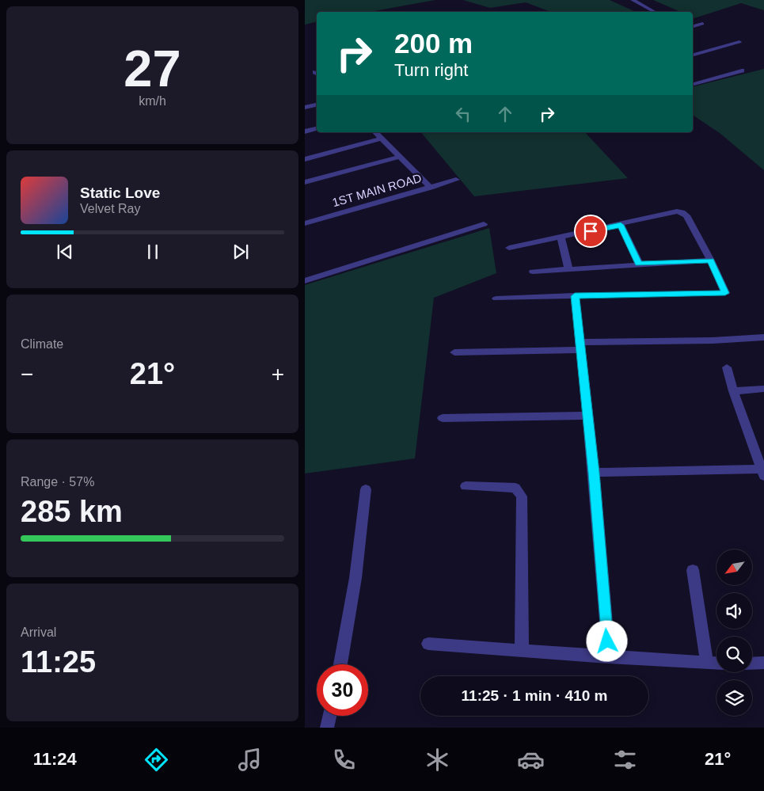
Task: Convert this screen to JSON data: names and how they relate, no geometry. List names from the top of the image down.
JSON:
{
  "streets": {
    "street": ["1ST MAIN ROAD"]
  },
  "north": "bottom left",
  "page": {
    "tile": [
      ["27", "km/h"],
      "Climate",
      ["Range · 57%", "285 km"],
      ["Arrival", "11:25"]
    ],
    "turn": ["200 m", "Turn right"],
    "song": ["Static Love", "Velvet Ray"],
    "heat": ["−", "21°", "+"],
    "limit": "30",
    "trip": "11:25 · 1 min · 410 m",
    "tabs": ["11:24", "21°"]
  }
}
